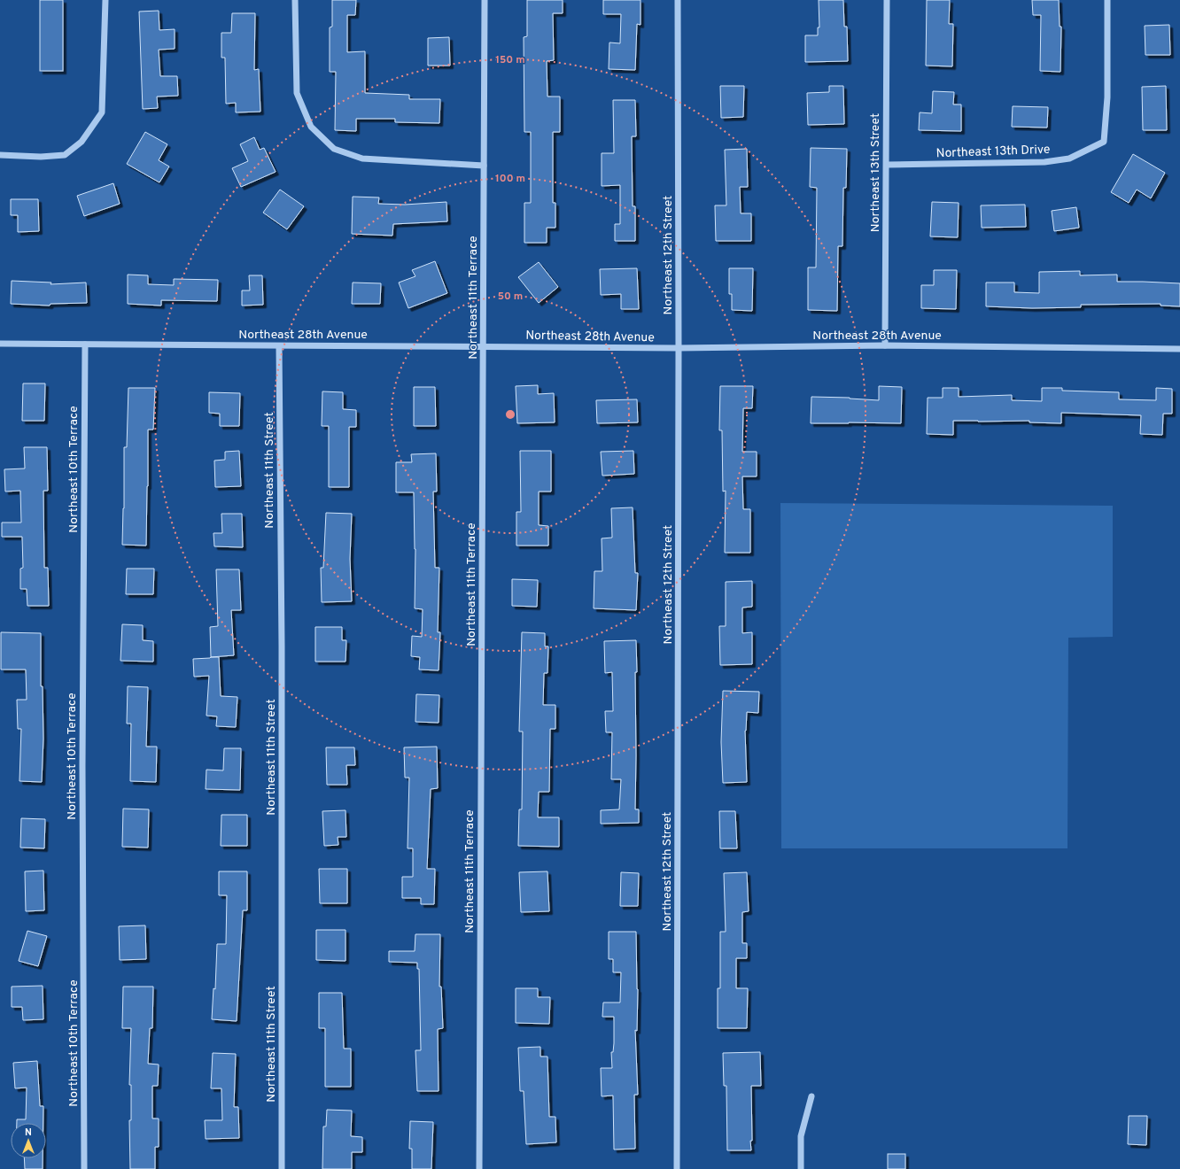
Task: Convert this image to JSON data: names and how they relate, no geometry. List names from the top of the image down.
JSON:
{
  "streets": {
    "street": [
      "Northeast 13th Drive",
      "Northeast 13th Street",
      "Northeast 12th Street",
      "Northeast 11th Terrace",
      "Northeast 28th Avenue",
      "Northeast 10th Terrace",
      "Northeast 11th Street"
    ]
  },
  "crossings": [
    ["Northeast 13th Drive", "Northeast 13th Street"],
    ["Northeast 13th Street", "Northeast 28th Avenue"],
    ["Northeast 12th Street", "Northeast 28th Avenue"],
    ["Northeast 11th Terrace", "Northeast 28th Avenue"],
    ["Northeast 28th Avenue", "Northeast 10th Terrace"],
    ["Northeast 28th Avenue", "Northeast 11th Street"]
  ],
  "north": "top",
  "rings": ["150 m", "100 m", "50 m"]
}
